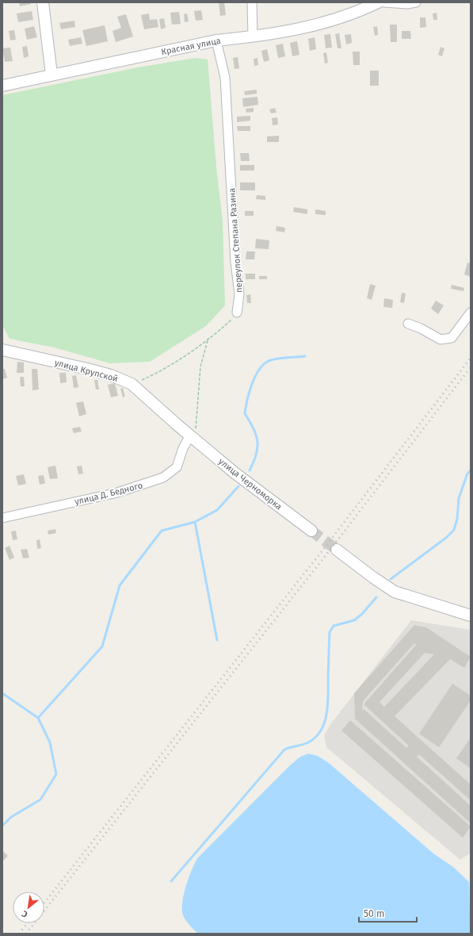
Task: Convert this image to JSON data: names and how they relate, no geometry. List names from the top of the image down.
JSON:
{
  "streets": {
    "street": [
      "Красная улица",
      "переулок Степана Разина",
      "улица Крупской",
      "улица Черноморка",
      "улица Д. Бедного"
    ]
  },
  "crossings": [
    ["Красная улица", "переулок Степана Разина"],
    ["улица Крупской", "улица Черноморка"],
    ["улица Крупской", "улица Д. Бедного"],
    ["улица Черноморка", "улица Д. Бедного"]
  ],
  "scale_bar": "50 m",
  "north": "bottom left"
}
